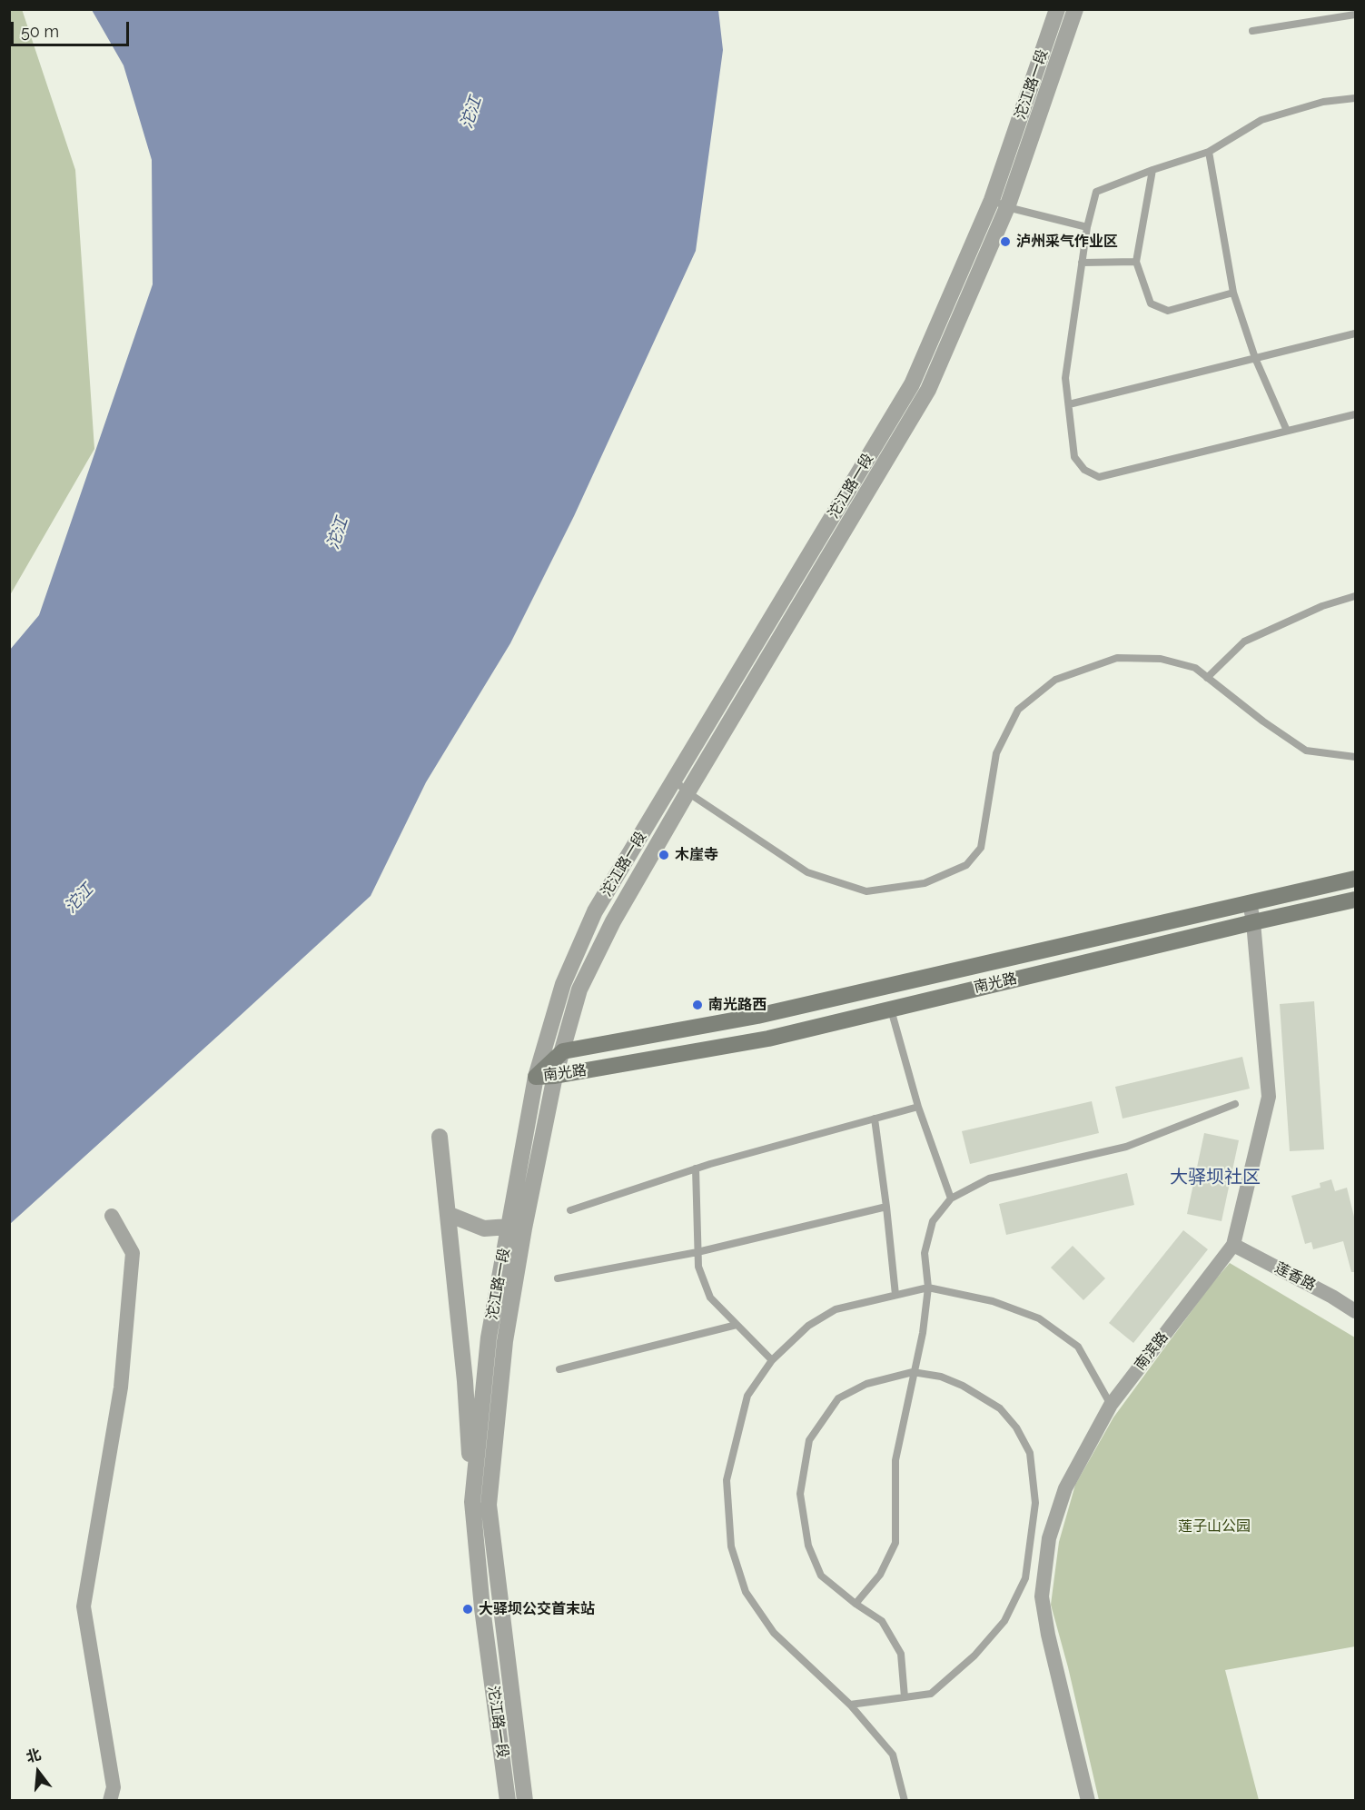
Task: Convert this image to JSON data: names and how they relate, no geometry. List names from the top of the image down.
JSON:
{
  "streets": {
    "main road": ["南光路"],
    "street": ["沱江路一段", "莲香路", "南滨路"]
  },
  "crossings": [
    ["沱江路一段", "南光路"],
    ["南光路", "南滨路"],
    ["莲香路", "南滨路"]
  ],
  "districts": ["大驿坝社区"],
  "water": ["沱江"],
  "parks": ["莲子山公园"],
  "places": [
    "泸州采气作业区",
    "木崖寺",
    "南光路西",
    "大驿坝公交首末站"
  ],
  "scale_bar": "50 m",
  "north": "top"
}
